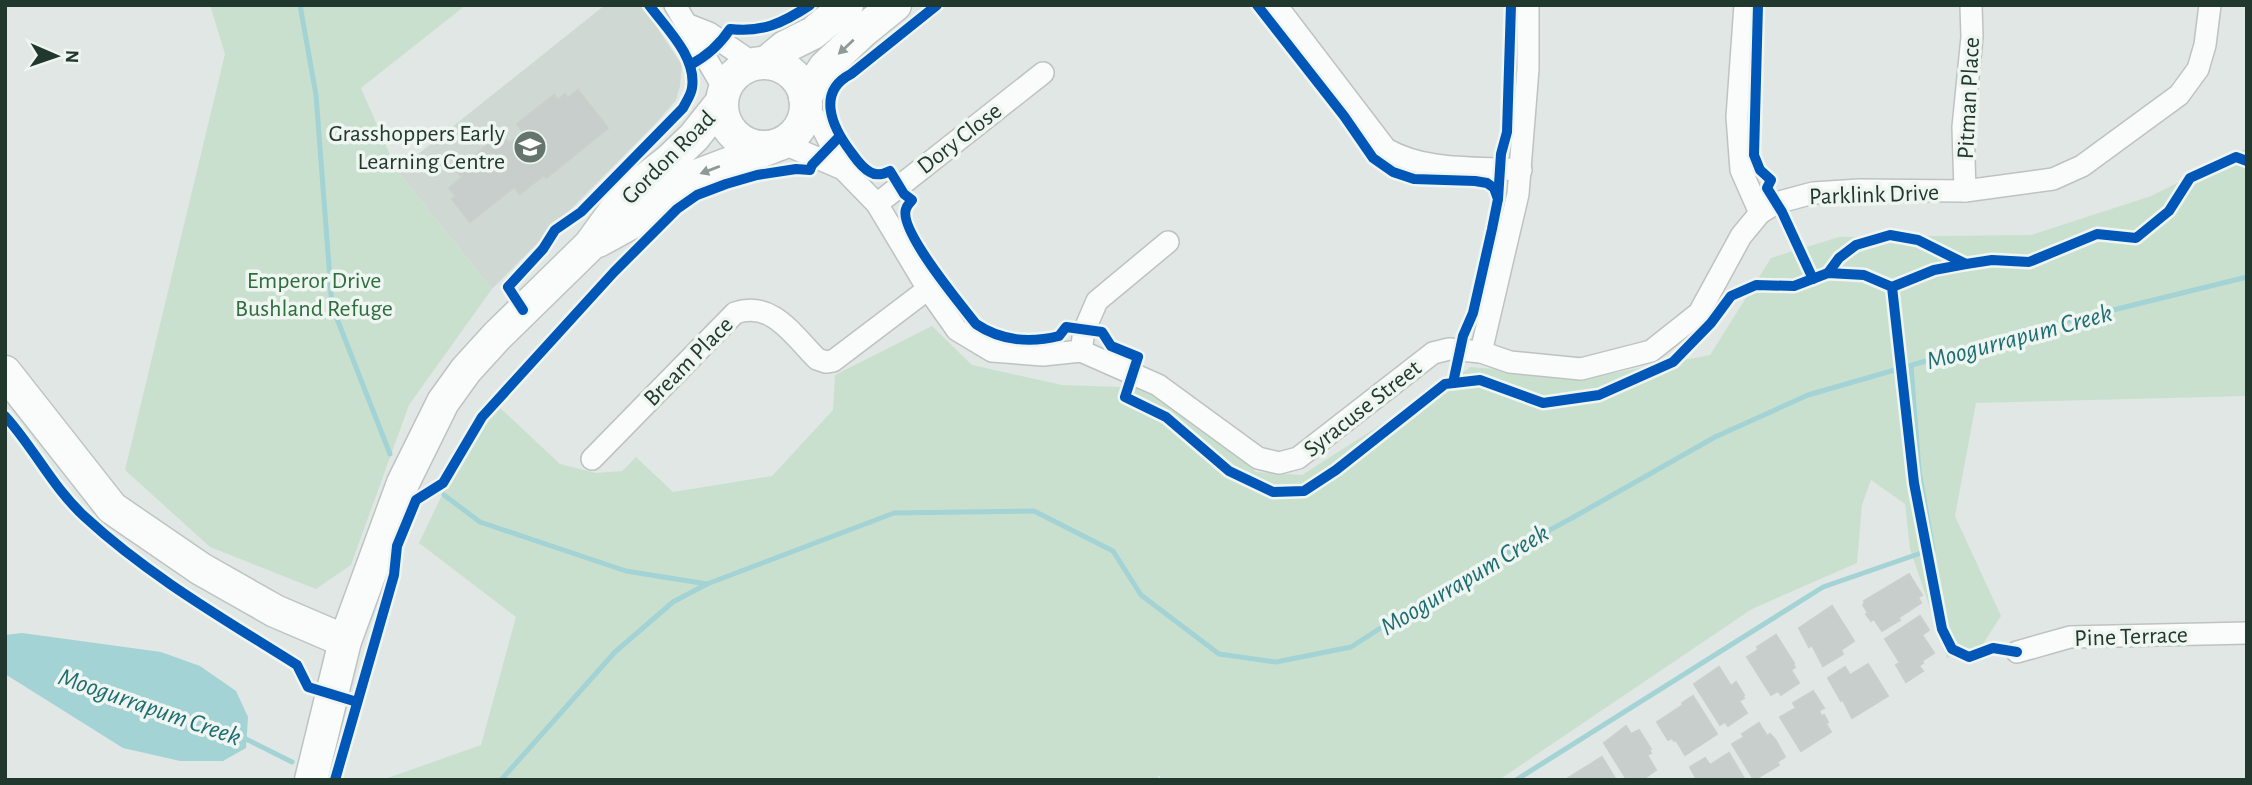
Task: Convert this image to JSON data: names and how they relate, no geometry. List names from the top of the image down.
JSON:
{
  "streets": {
    "street": [
      "Pitman Place",
      "Dory Close",
      "Gordon Road",
      "Parklink Drive",
      "Bream Place",
      "Syracuse Street",
      "Pine Terrace"
    ]
  },
  "crossings": [
    ["Pitman Place", "Parklink Drive"],
    ["Dory Close", "Syracuse Street"],
    ["Parklink Drive", "Syracuse Street"],
    ["Bream Place", "Syracuse Street"]
  ],
  "water": ["Moogurrapum Creek"],
  "parks": ["Emperor Drive Bushland Refuge"],
  "places": {
    "school or university": ["Grasshoppers Early Learning Centre"]
  },
  "north": "right"
}
